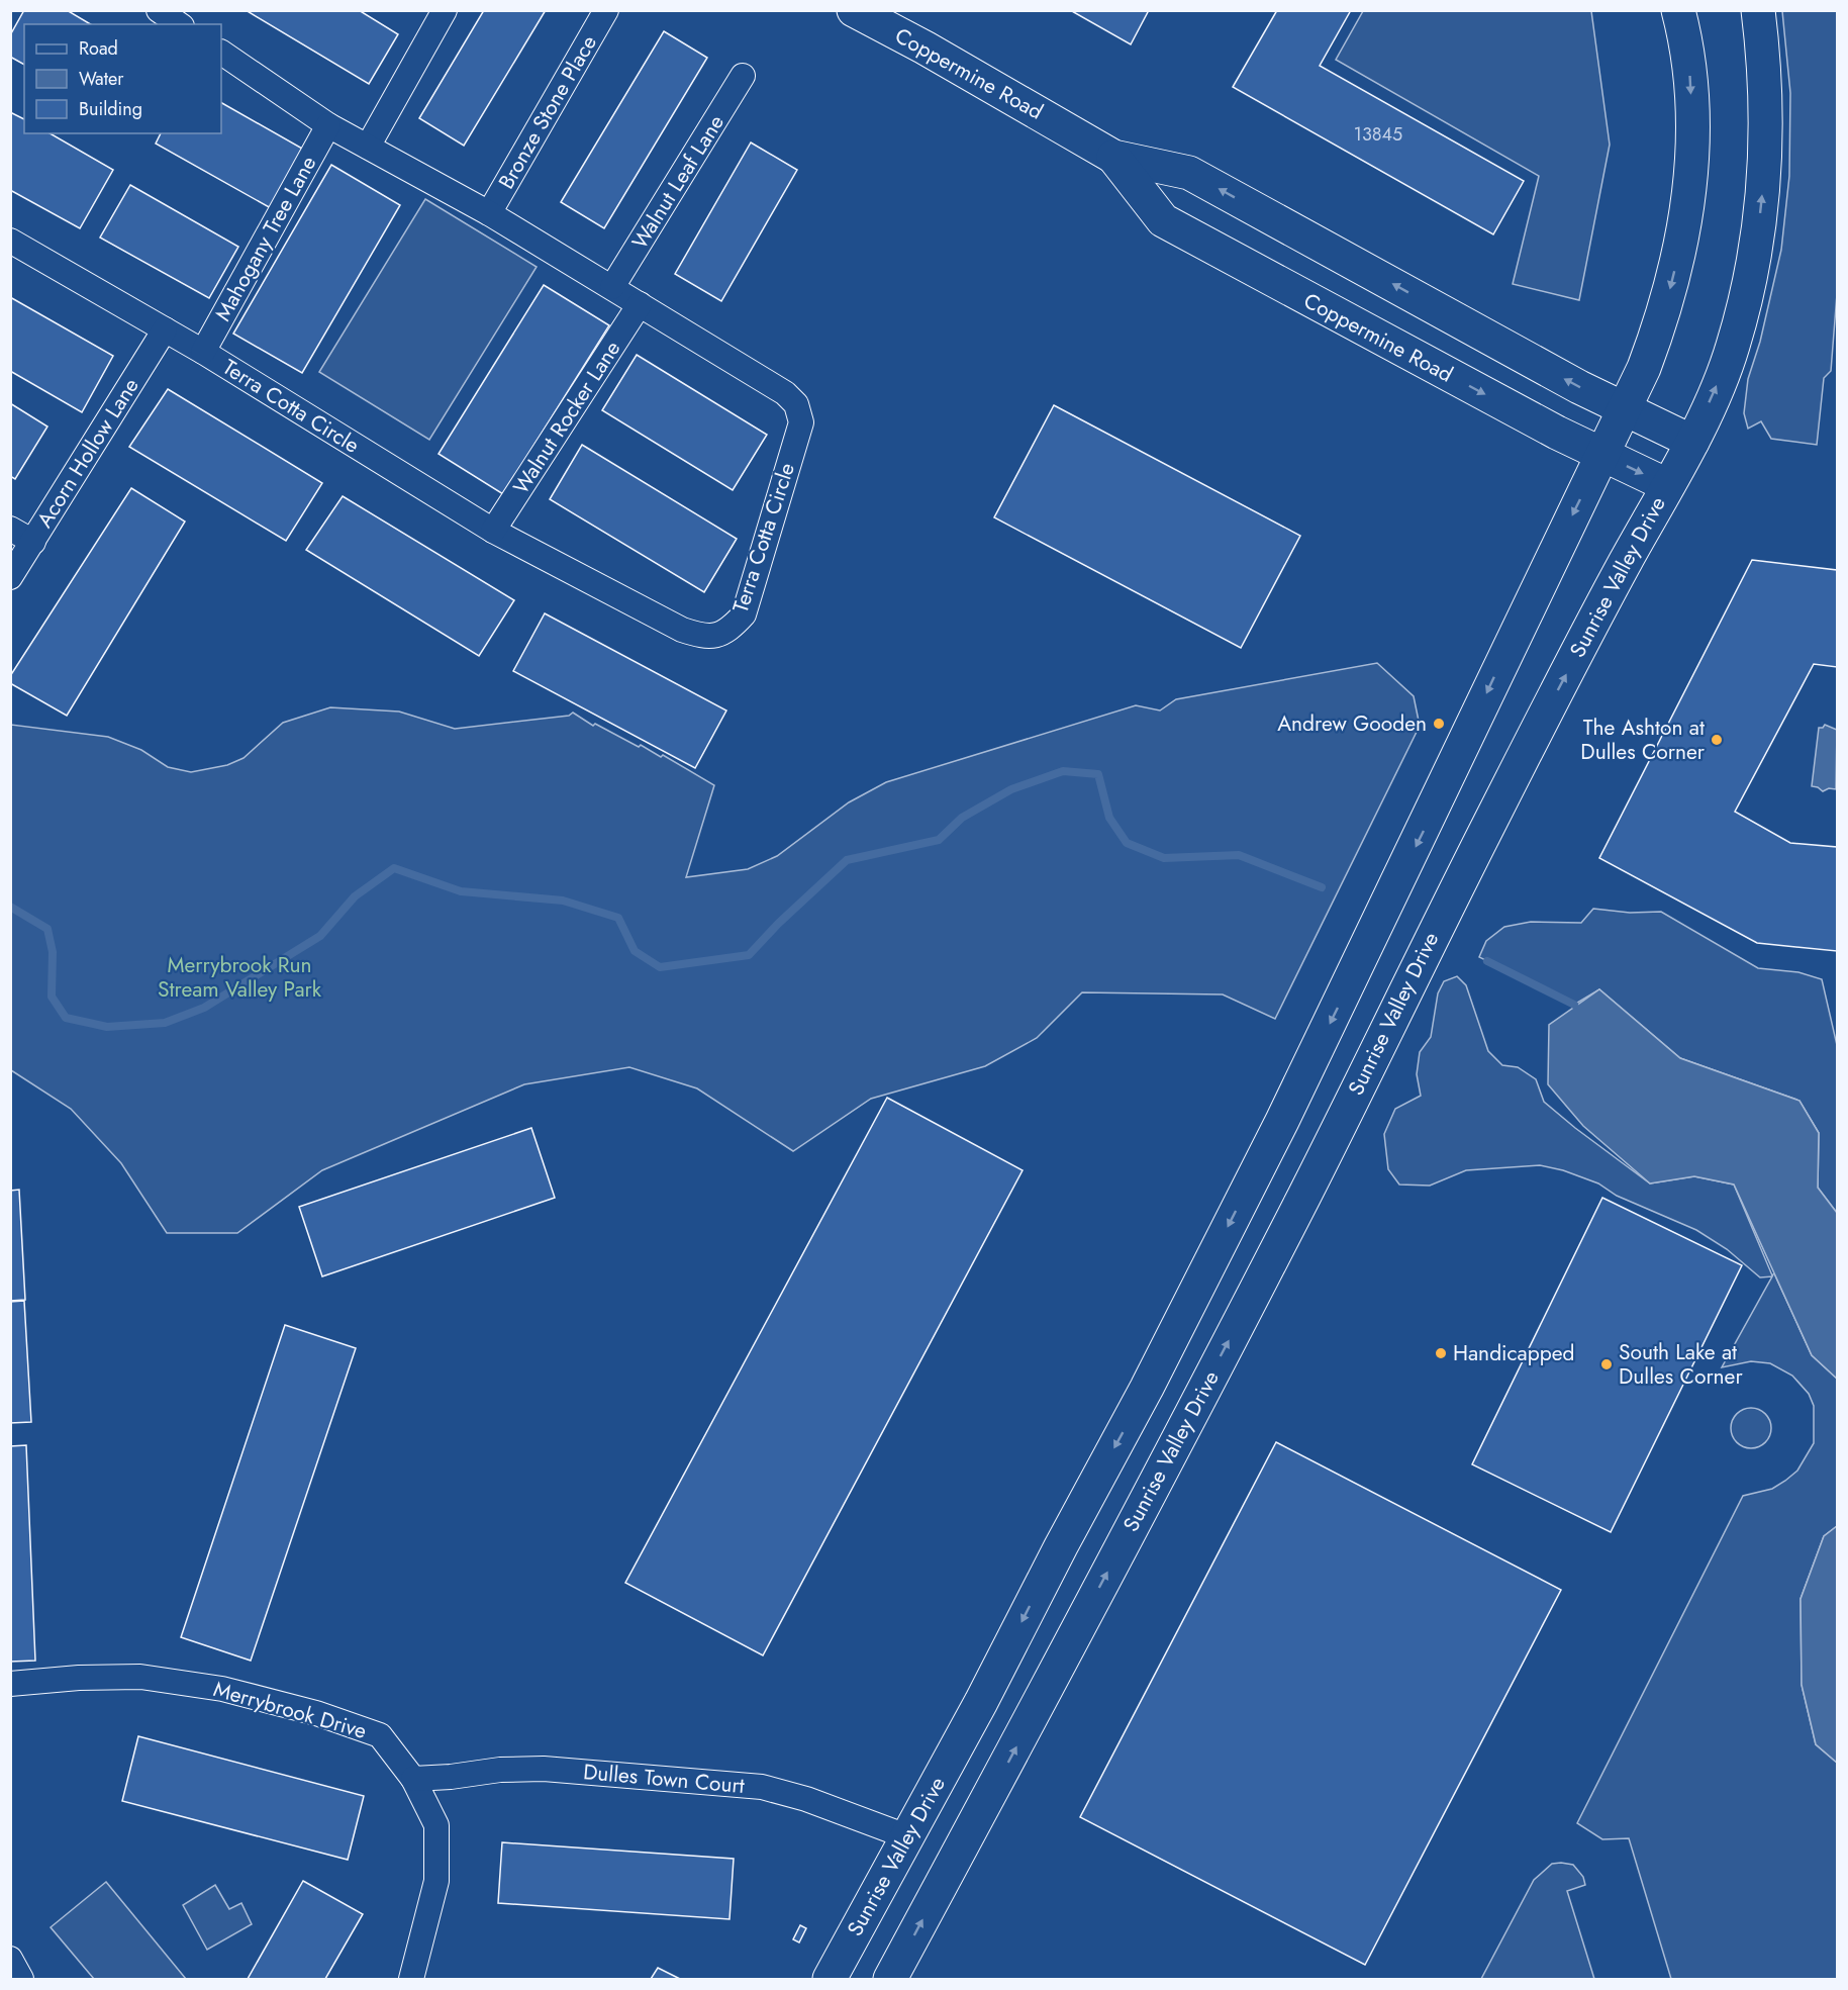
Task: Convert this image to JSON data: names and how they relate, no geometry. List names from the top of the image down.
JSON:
{
  "streets": {
    "main road": ["Coppermine Road", "Sunrise Valley Drive"],
    "street": [
      "Bronze Stone Place",
      "Walnut Leaf Lane",
      "Mahogany Tree Lane",
      "Terra Cotta Circle",
      "Walnut Rocker Lane",
      "Acorn Hollow Lane",
      "Merrybrook Drive",
      "Dulles Town Court"
    ]
  },
  "crossings": [
    ["Coppermine Road", "Sunrise Valley Drive"],
    ["Bronze Stone Place", "Terra Cotta Circle"],
    ["Walnut Leaf Lane", "Terra Cotta Circle"],
    ["Mahogany Tree Lane", "Terra Cotta Circle"],
    ["Terra Cotta Circle", "Walnut Rocker Lane"],
    ["Terra Cotta Circle", "Acorn Hollow Lane"],
    ["Sunrise Valley Drive", "Dulles Town Court"],
    ["Merrybrook Drive", "Dulles Town Court"]
  ],
  "parks": ["Merrybrook Run Stream Valley Park"],
  "places": [
    "Andrew Gooden",
    "The Ashton at Dulles Corner",
    "Handicapped",
    "South Lake at Dulles Corner"
  ],
  "house_numbers": ["13845"],
  "legend": ["Road", "Water", "Building"]
}
